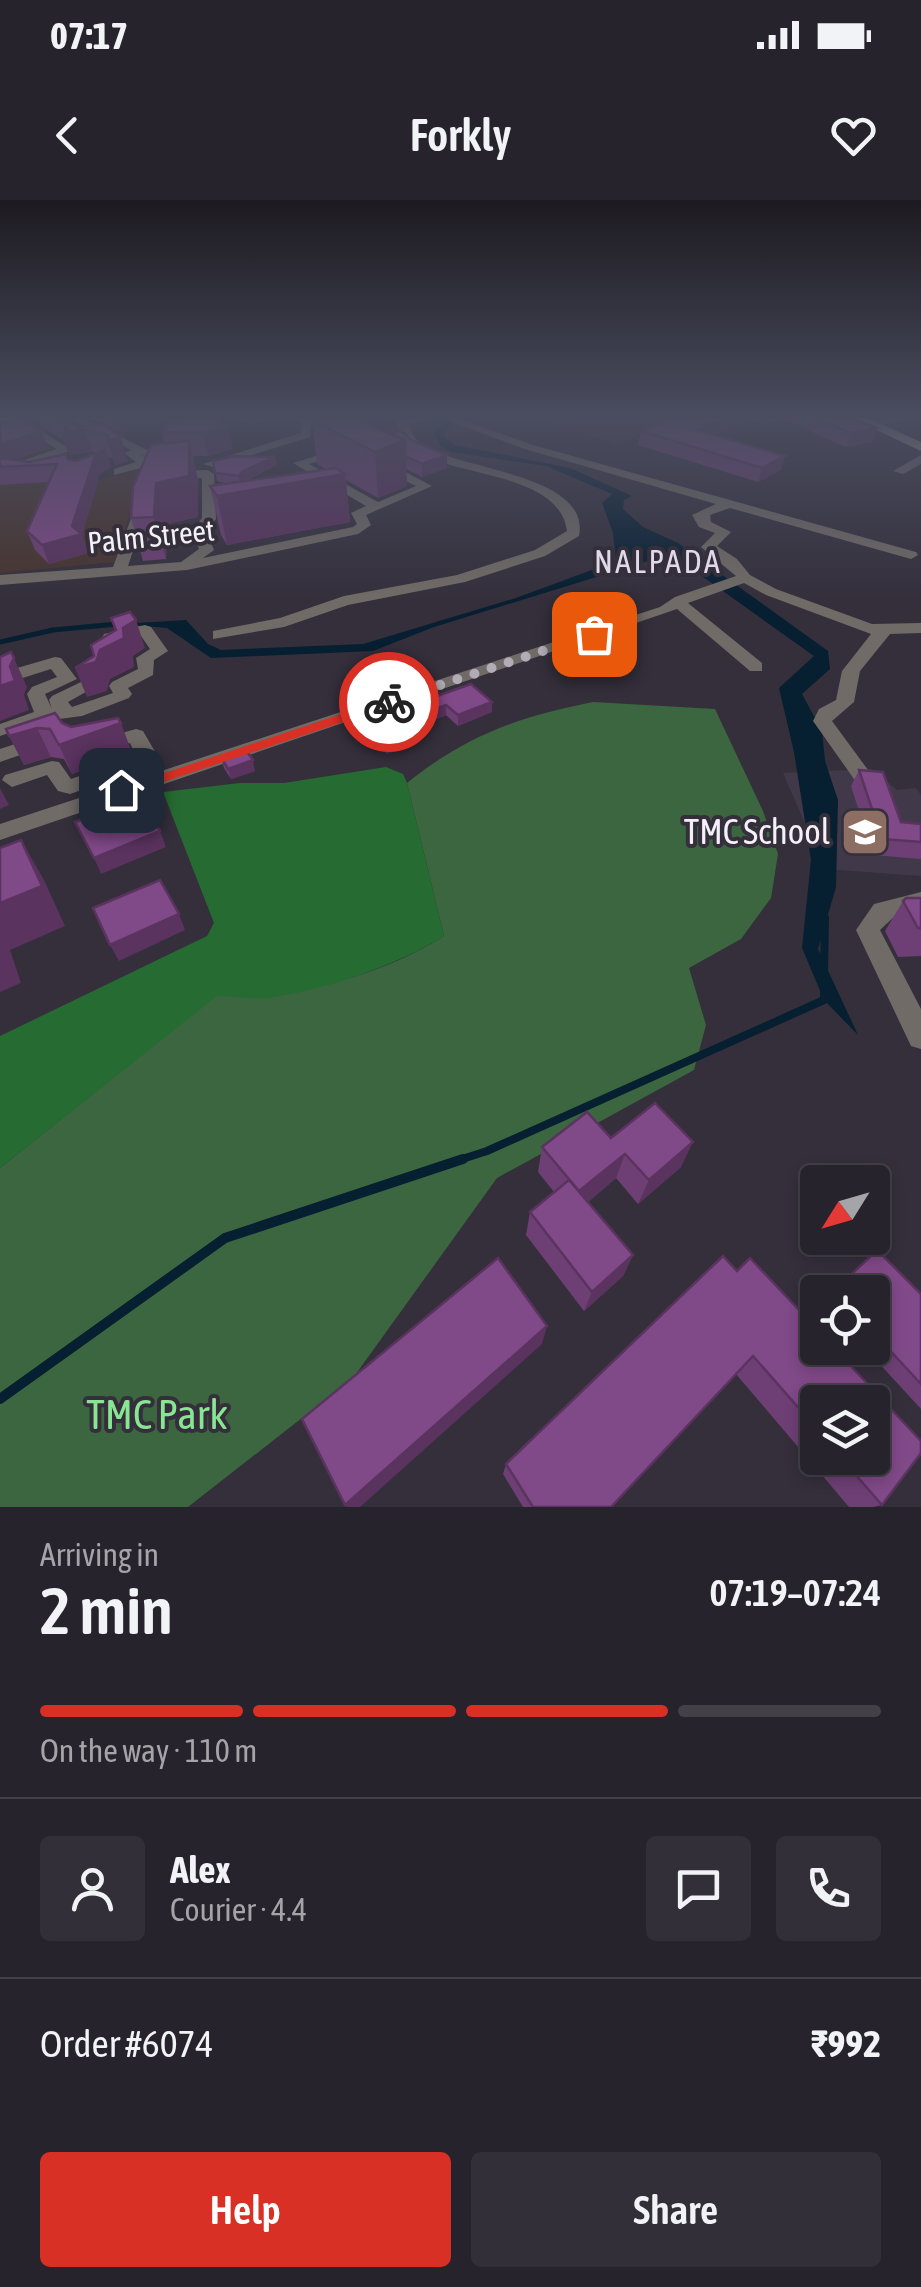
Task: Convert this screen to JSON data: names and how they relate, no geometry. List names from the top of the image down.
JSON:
{
  "streets": {
    "street": ["Palm Street"]
  },
  "districts": ["NALPADA"],
  "parks": ["TMC Park"],
  "places": {
    "school or university": ["TMC School"]
  },
  "north": "bottom left",
  "page": {
    "status": "07:17",
    "header": "Forkly",
    "heading": ["2 min", "Arriving in", "07:19–07:24"],
    "panel": [
      "Alex",
      "Courier · 4.4",
      "Order #6074",
      "₹992"
    ],
    "bar": "On the way · 110 m",
    "buttons": ["Help", "Share"]
  }
}
